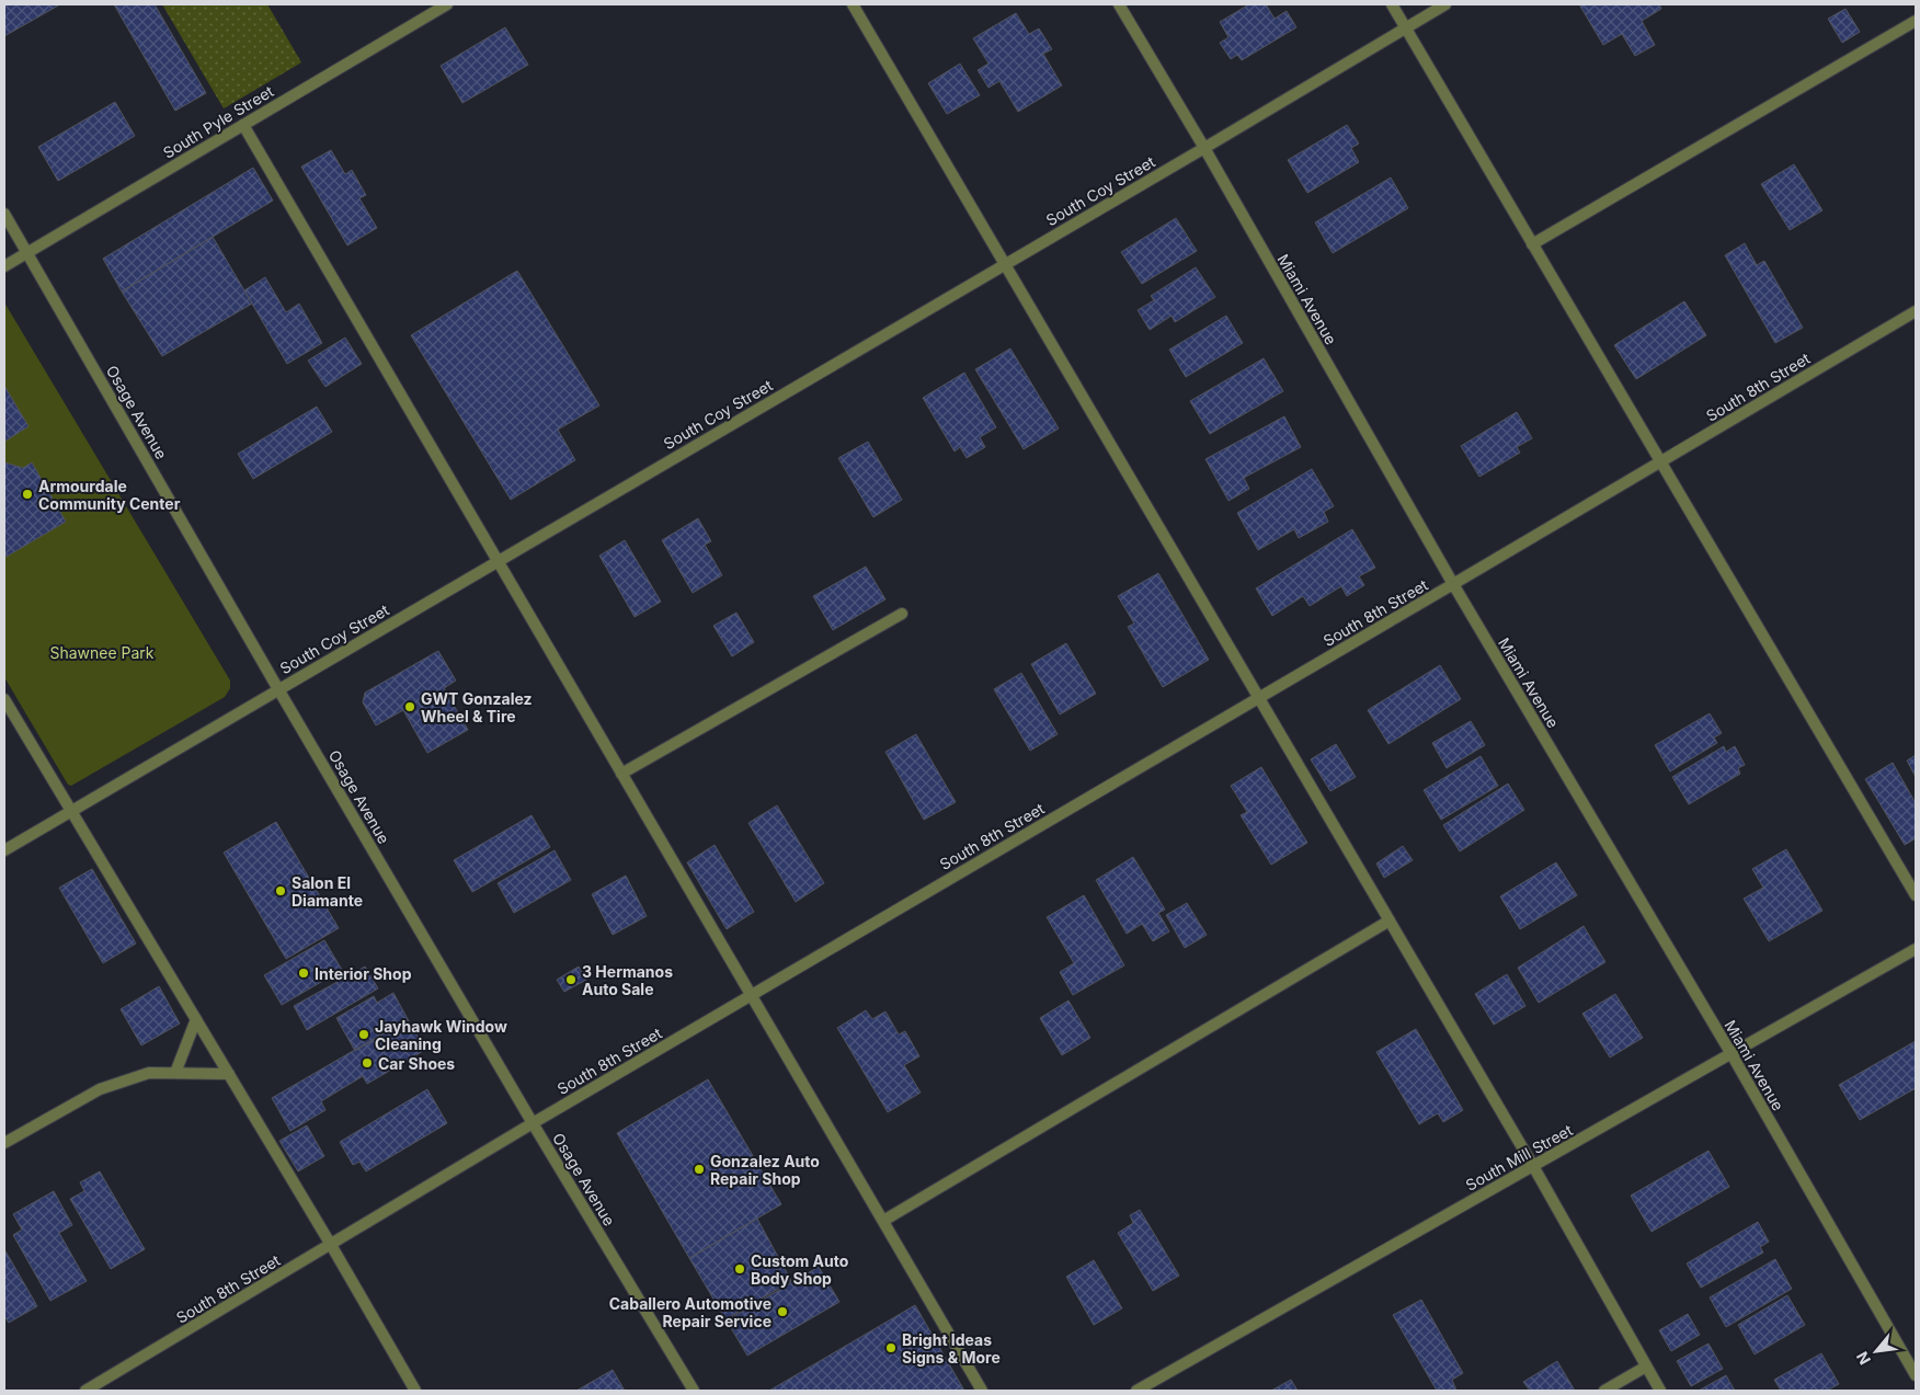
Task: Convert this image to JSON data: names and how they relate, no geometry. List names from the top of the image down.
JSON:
{
  "streets": {
    "street": [
      "South Pyle Street",
      "South Coy Street",
      "Miami Avenue",
      "South 8th Street",
      "Osage Avenue",
      "South Mill Street"
    ]
  },
  "crossings": [
    ["South Pyle Street", "Osage Avenue"],
    ["South Coy Street", "Miami Avenue"],
    ["South Coy Street", "Osage Avenue"],
    ["Miami Avenue", "South 8th Street"],
    ["Miami Avenue", "South Mill Street"],
    ["South 8th Street", "Osage Avenue"]
  ],
  "parks": ["Shawnee Park"],
  "places": [
    "Armourdale Community Center",
    "GWT Gonzalez Wheel & Tire",
    "Salon El Diamante",
    "Interior Shop",
    "3 Hermanos Auto Sale",
    "Jayhawk Window Cleaning",
    "Car Shoes",
    "Gonzalez Auto Repair Shop",
    "Custom Auto Body Shop",
    "Caballero Automotive Repair Service",
    "Bright Ideas Signs & More"
  ],
  "north": "bottom left"
}
